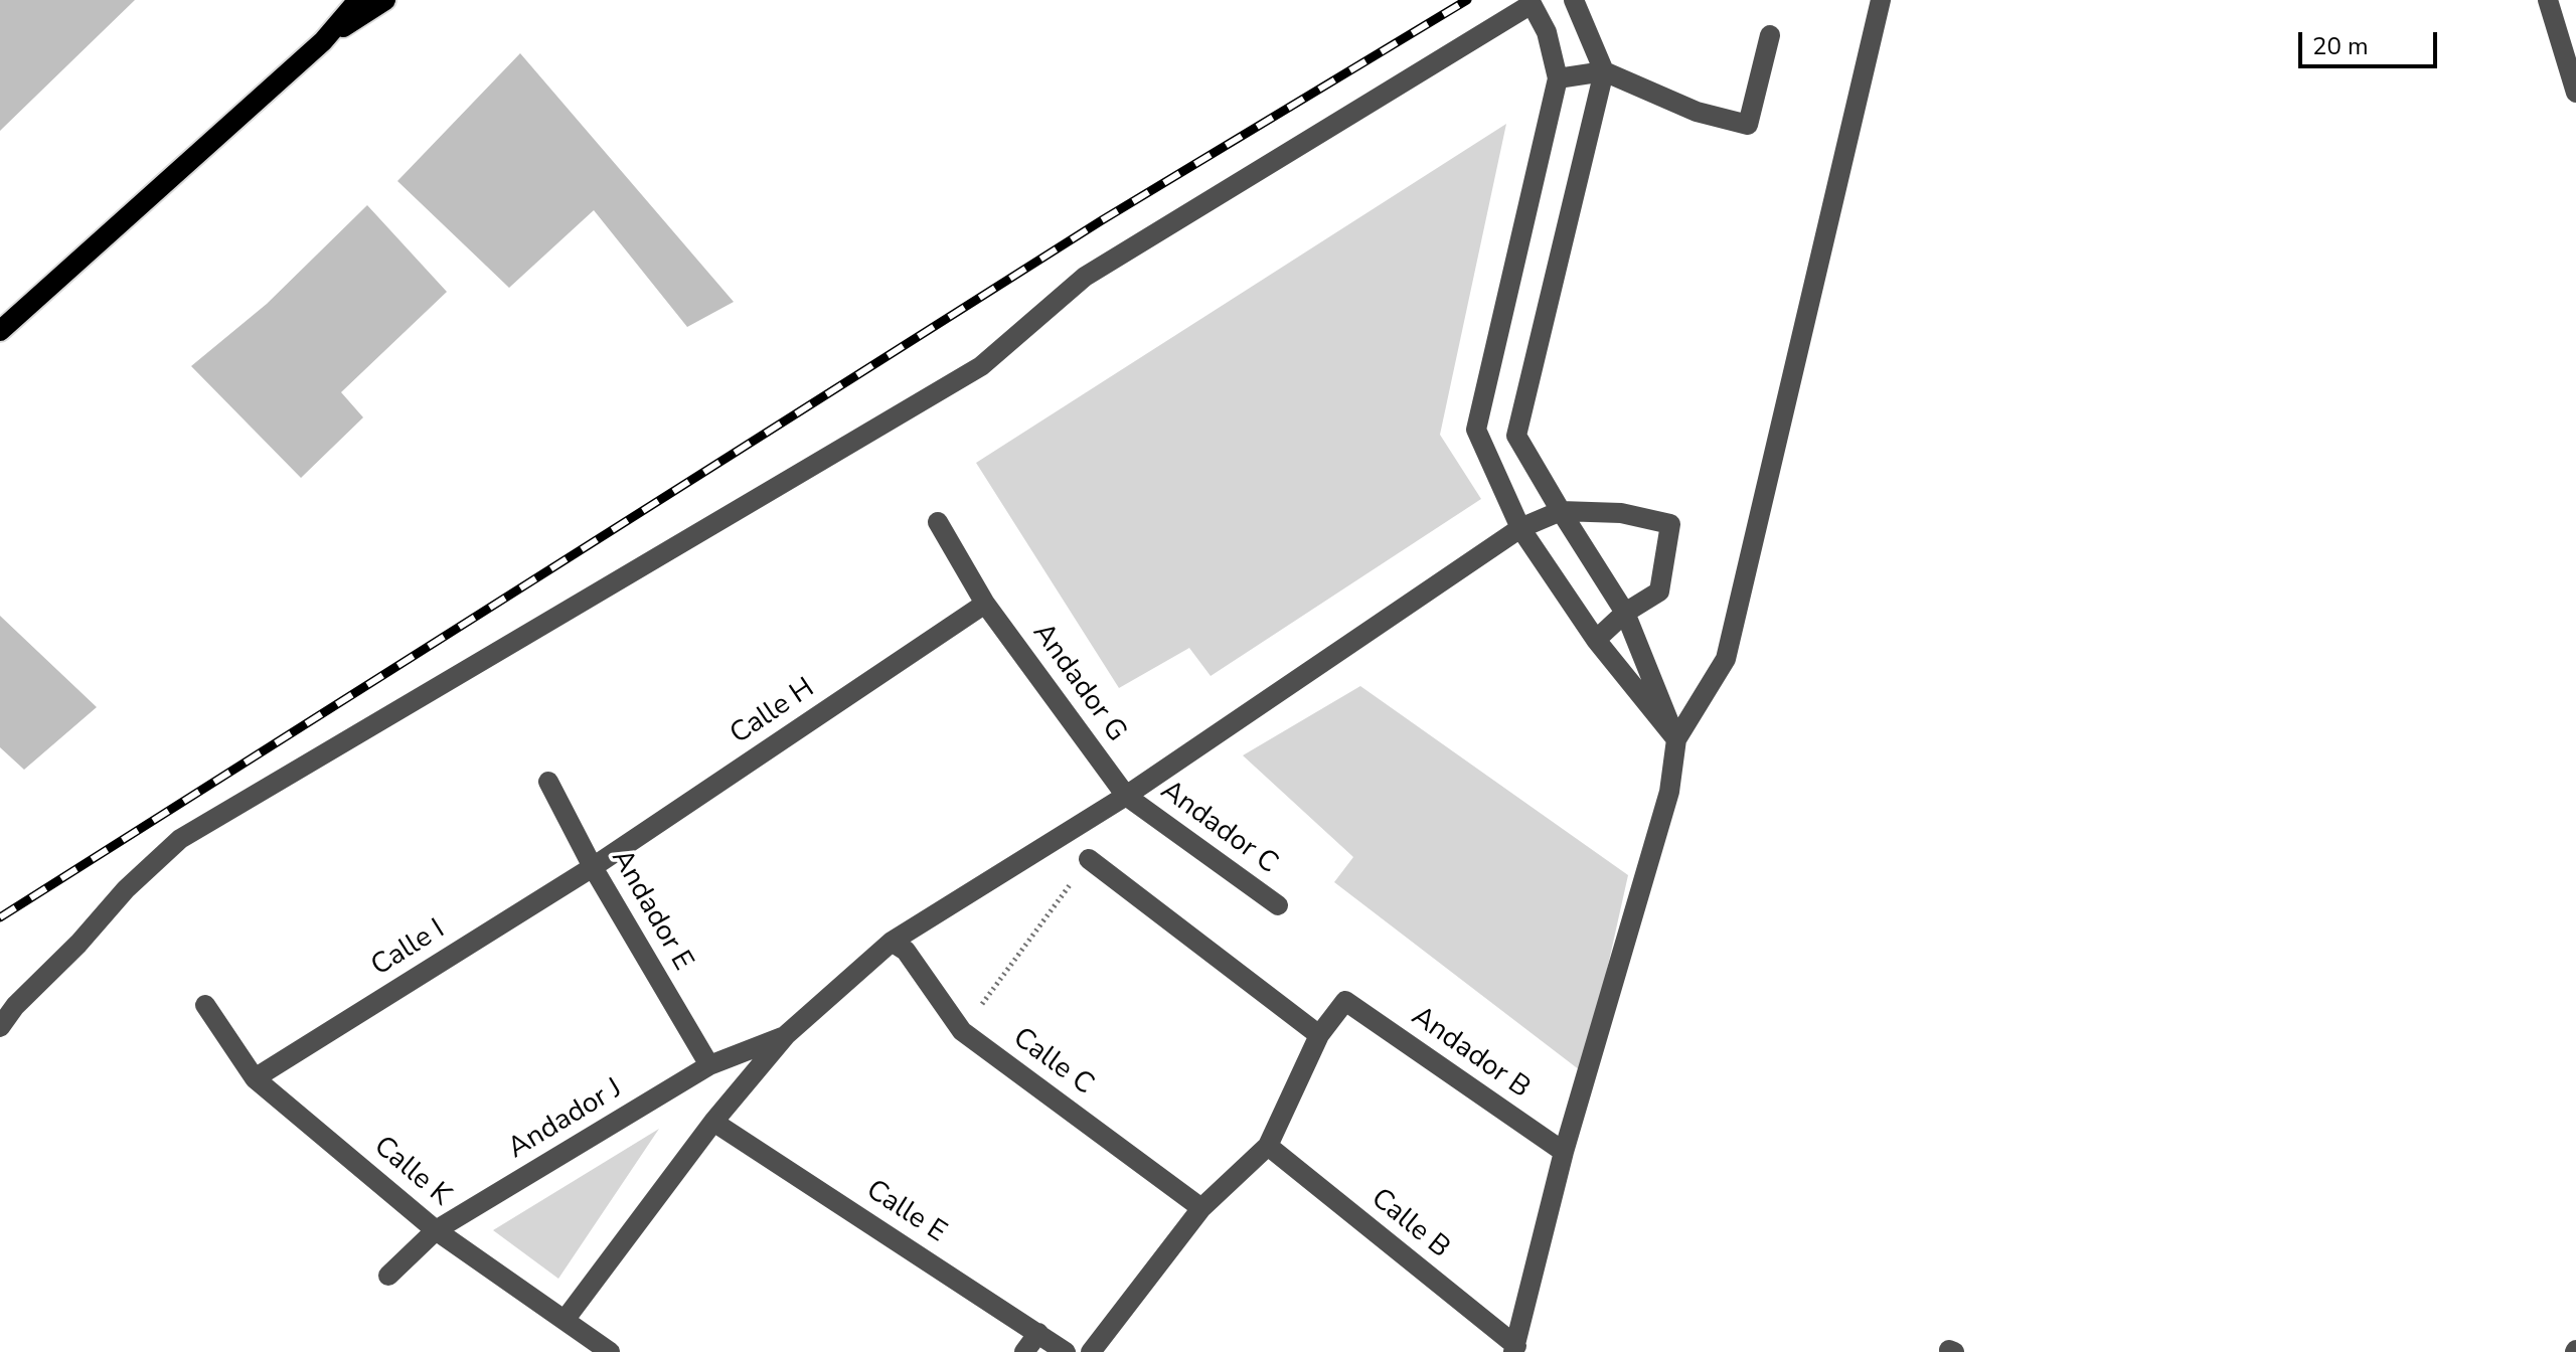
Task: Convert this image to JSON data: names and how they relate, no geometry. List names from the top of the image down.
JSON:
{
  "streets": {
    "street": [
      "Andador G",
      "Calle H",
      "Andador C",
      "Andador E",
      "Calle I",
      "Andador B",
      "Calle C",
      "Andador J",
      "Calle K",
      "Calle E",
      "Calle B"
    ]
  },
  "crossings": [
    ["Andador G", "Calle H"],
    ["Andador G", "Andador C"],
    ["Calle H", "Andador E"],
    ["Calle H", "Calle I"],
    ["Andador E", "Calle I"],
    ["Andador E", "Andador J"],
    ["Calle I", "Calle K"],
    ["Andador J", "Calle K"]
  ],
  "scale_bar": "20 m"
}
